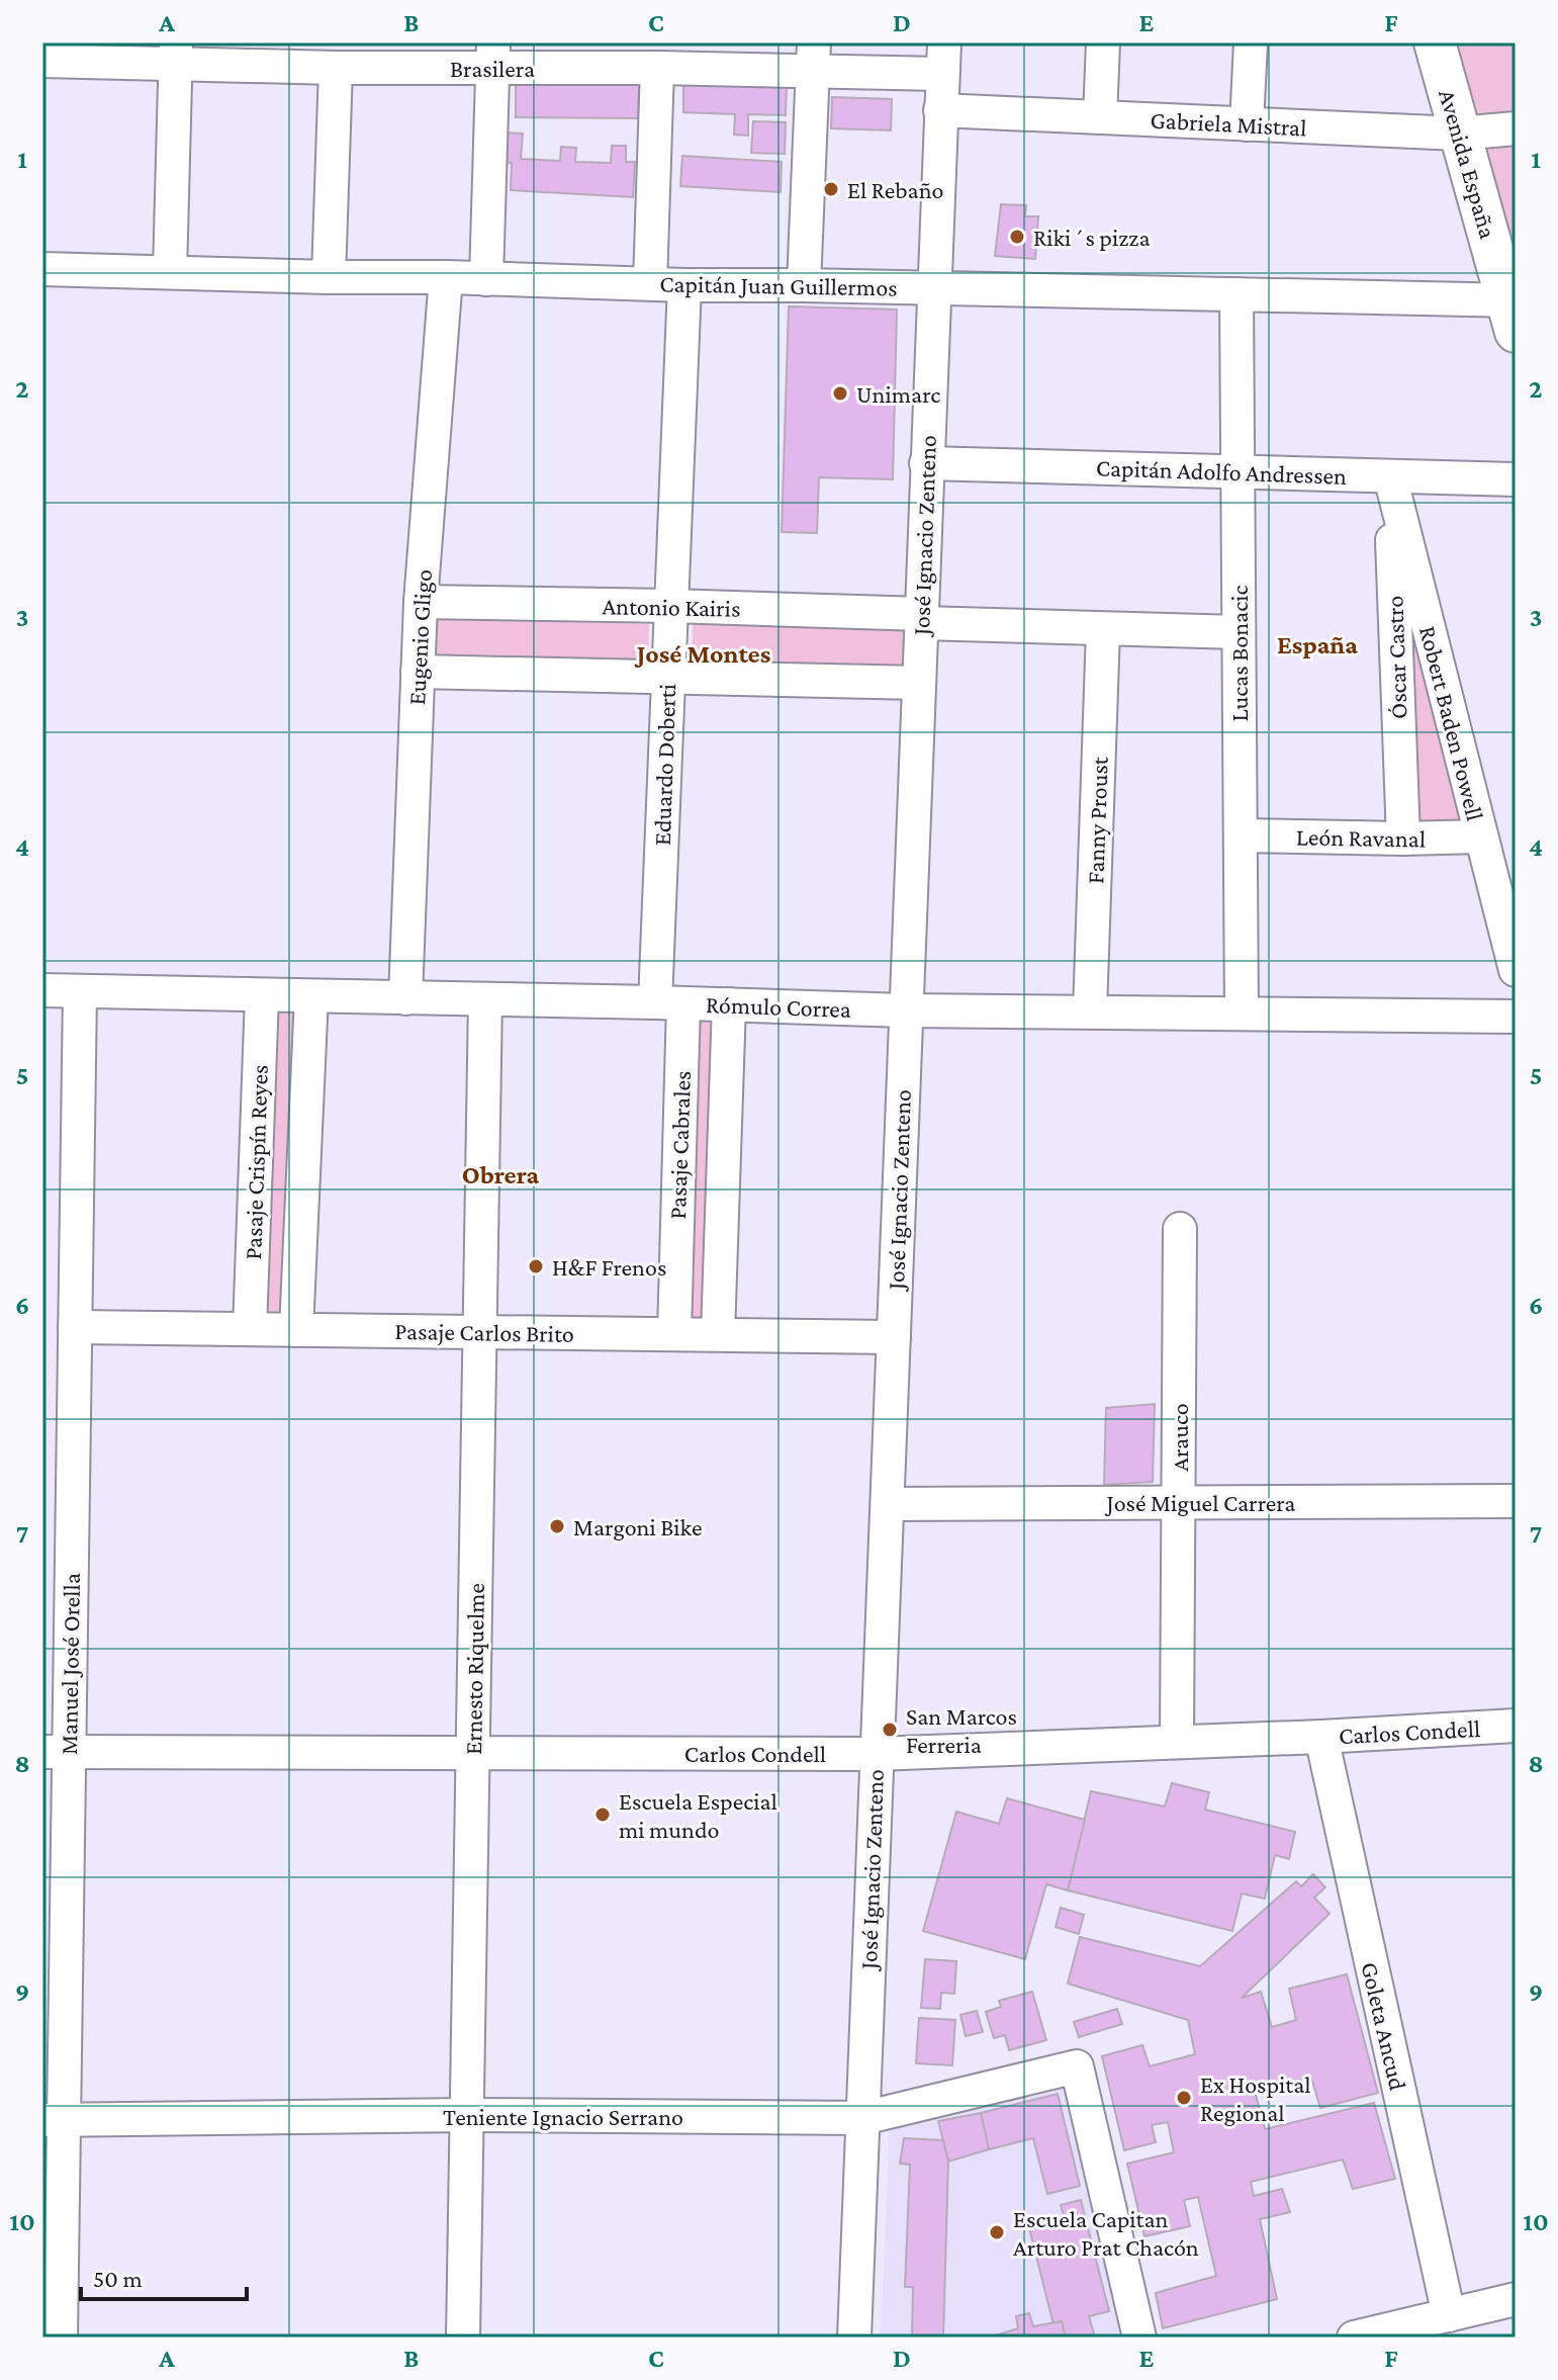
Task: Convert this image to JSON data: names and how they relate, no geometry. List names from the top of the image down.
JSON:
{
  "streets": {
    "main road": ["Avenida España"],
    "street": [
      "Brasilera",
      "Gabriela Mistral",
      "Capitán Juan Guillermos",
      "Capitán Adolfo Andressen",
      "José Ignacio Zenteno",
      "Antonio Kairis",
      "Eugenio Gligo",
      "Lucas Bonacic",
      "Óscar Castro",
      "Robert Baden Powell",
      "Eduardo Doberti",
      "Fanny Proust",
      "León Ravanal",
      "Rómulo Correa",
      "Pasaje Cabrales",
      "Pasaje Crispín Reyes",
      "Pasaje Carlos Brito",
      "Arauco",
      "José Miguel Carrera",
      "Manuel José Orella",
      "Ernesto Riquelme",
      "Carlos Condell",
      "Goleta Ancud",
      "Teniente Ignacio Serrano"
    ]
  },
  "crossings": [
    ["Brasilera", "José Ignacio Zenteno"],
    ["Gabriela Mistral", "Avenida España"],
    ["Gabriela Mistral", "José Ignacio Zenteno"],
    ["Avenida España", "Capitán Juan Guillermos"],
    ["Capitán Juan Guillermos", "José Ignacio Zenteno"],
    ["Capitán Juan Guillermos", "Eugenio Gligo"],
    ["Capitán Juan Guillermos", "Lucas Bonacic"],
    ["Capitán Juan Guillermos", "Eduardo Doberti"],
    ["Capitán Adolfo Andressen", "José Ignacio Zenteno"],
    ["Capitán Adolfo Andressen", "Lucas Bonacic"],
    ["Capitán Adolfo Andressen", "Óscar Castro"],
    ["Capitán Adolfo Andressen", "Robert Baden Powell"],
    ["José Ignacio Zenteno", "Antonio Kairis"],
    ["José Ignacio Zenteno", "Rómulo Correa"],
    ["José Ignacio Zenteno", "Pasaje Carlos Brito"],
    ["José Ignacio Zenteno", "José Miguel Carrera"],
    ["José Ignacio Zenteno", "Carlos Condell"],
    ["José Ignacio Zenteno", "Teniente Ignacio Serrano"],
    ["Antonio Kairis", "Eugenio Gligo"],
    ["Antonio Kairis", "Lucas Bonacic"],
    ["Antonio Kairis", "Eduardo Doberti"],
    ["Antonio Kairis", "Fanny Proust"],
    ["Eugenio Gligo", "Rómulo Correa"],
    ["Lucas Bonacic", "León Ravanal"],
    ["Lucas Bonacic", "Rómulo Correa"],
    ["Óscar Castro", "Robert Baden Powell"],
    ["Óscar Castro", "León Ravanal"],
    ["Robert Baden Powell", "León Ravanal"],
    ["Eduardo Doberti", "Rómulo Correa"],
    ["Eduardo Doberti", "Pasaje Cabrales"],
    ["Fanny Proust", "Rómulo Correa"],
    ["Rómulo Correa", "Pasaje Cabrales"],
    ["Rómulo Correa", "Pasaje Crispín Reyes"],
    ["Rómulo Correa", "Manuel José Orella"],
    ["Rómulo Correa", "Ernesto Riquelme"],
    ["Pasaje Cabrales", "Pasaje Carlos Brito"],
    ["Pasaje Crispín Reyes", "Pasaje Carlos Brito"],
    ["Pasaje Carlos Brito", "Manuel José Orella"],
    ["Pasaje Carlos Brito", "Ernesto Riquelme"],
    ["Arauco", "José Miguel Carrera"],
    ["Arauco", "Carlos Condell"],
    ["Manuel José Orella", "Carlos Condell"],
    ["Manuel José Orella", "Teniente Ignacio Serrano"],
    ["Ernesto Riquelme", "Carlos Condell"],
    ["Ernesto Riquelme", "Teniente Ignacio Serrano"],
    ["Carlos Condell", "Goleta Ancud"]
  ],
  "districts": ["España", "José Montes", "Obrera"],
  "places": [
    "El Rebaño",
    "Riki´s pizza",
    "Unimarc",
    "H&F Frenos",
    "Margoni Bike",
    "San Marcos Ferreria",
    "Escuela Especial mi mundo",
    "Ex Hospital Regional",
    "Escuela Capitan Arturo Prat Chacón"
  ],
  "scale_bar": "50 m",
  "grid": {
    "columns": [
      "A",
      "B",
      "C",
      "D",
      "E",
      "F"
    ],
    "rows": [
      "1",
      "2",
      "3",
      "4",
      "5",
      "6",
      "7",
      "8",
      "9",
      "10"
    ]
  }
}
